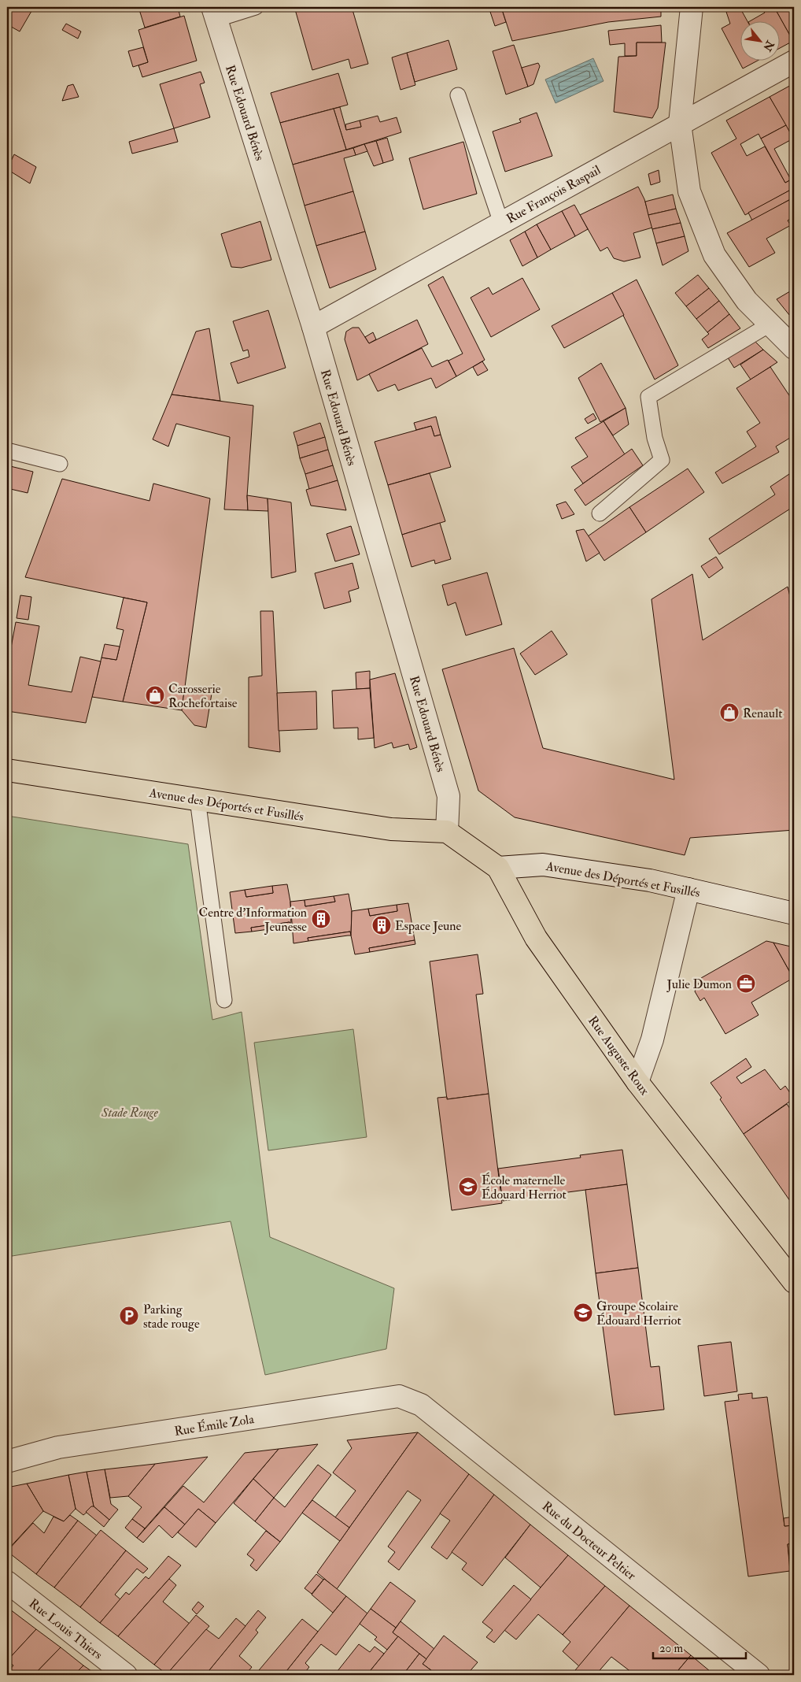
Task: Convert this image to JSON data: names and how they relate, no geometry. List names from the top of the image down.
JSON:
{
  "streets": {
    "main road": ["Avenue des Déportés et Fusillés", "Rue Auguste Roux"],
    "street": [
      "Rue Edouard Bénès",
      "Rue François Raspail",
      "Rue Émile Zola",
      "Rue du Docteur Peltier",
      "Rue Louis Thiers"
    ]
  },
  "crossings": [
    ["Rue Edouard Bénès", "Rue François Raspail"],
    ["Rue Edouard Bénès", "Avenue des Déportés et Fusillés"],
    ["Rue Edouard Bénès", "Rue Auguste Roux"],
    ["Avenue des Déportés et Fusillés", "Rue Auguste Roux"],
    ["Rue Émile Zola", "Rue du Docteur Peltier"]
  ],
  "parks": ["Stade Rouge"],
  "places": {
    "shop": ["Carosserie Rochefortaise", "Renault"],
    "building": ["Centre d'Information Jeunesse", "Espace Jeune"],
    "office": ["Julie Dumon"],
    "school or university": ["École maternelle Édouard Herriot", "Groupe Scolaire Édouard Herriot"],
    "parking": ["Parking stade rouge"]
  },
  "scale_bar": "20 m",
  "north": "bottom right"
}
